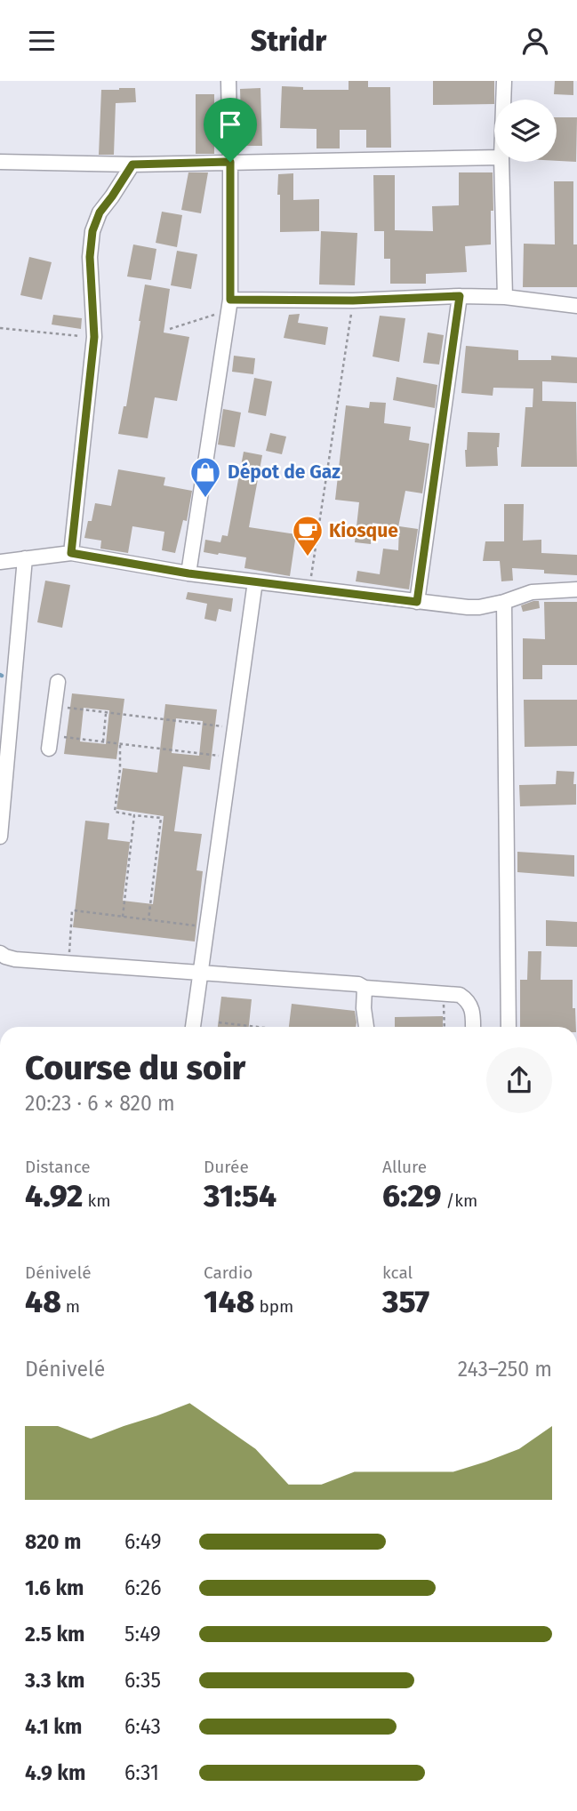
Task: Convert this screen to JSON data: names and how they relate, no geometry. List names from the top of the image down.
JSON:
{
  "places": {
    "shop": ["Dépot de Gaz"],
    "cafe": ["Kiosque"]
  },
  "page": {
    "header": "Stridr",
    "heading": ["Course du soir", "20:23 · 6 × 820 m"],
    "stats": [
      ["Distance", "4.92 km"],
      ["Durée", "31:54"],
      ["Allure", "6:29 /km"],
      ["Dénivelé", "48 m"],
      ["Cardio", "148 bpm"],
      ["kcal", "357"]
    ],
    "chart": ["Dénivelé", "243–250 m"],
    "list": [
      {
        "name": "820 m",
        "note": "6:49"
      },
      {
        "name": "1.6 km",
        "note": "6:26"
      },
      {
        "name": "2.5 km",
        "note": "5:49"
      },
      {
        "name": "3.3 km",
        "note": "6:35"
      },
      {
        "name": "4.1 km",
        "note": "6:43"
      },
      {
        "name": "4.9 km",
        "note": "6:31"
      }
    ]
  }
}
